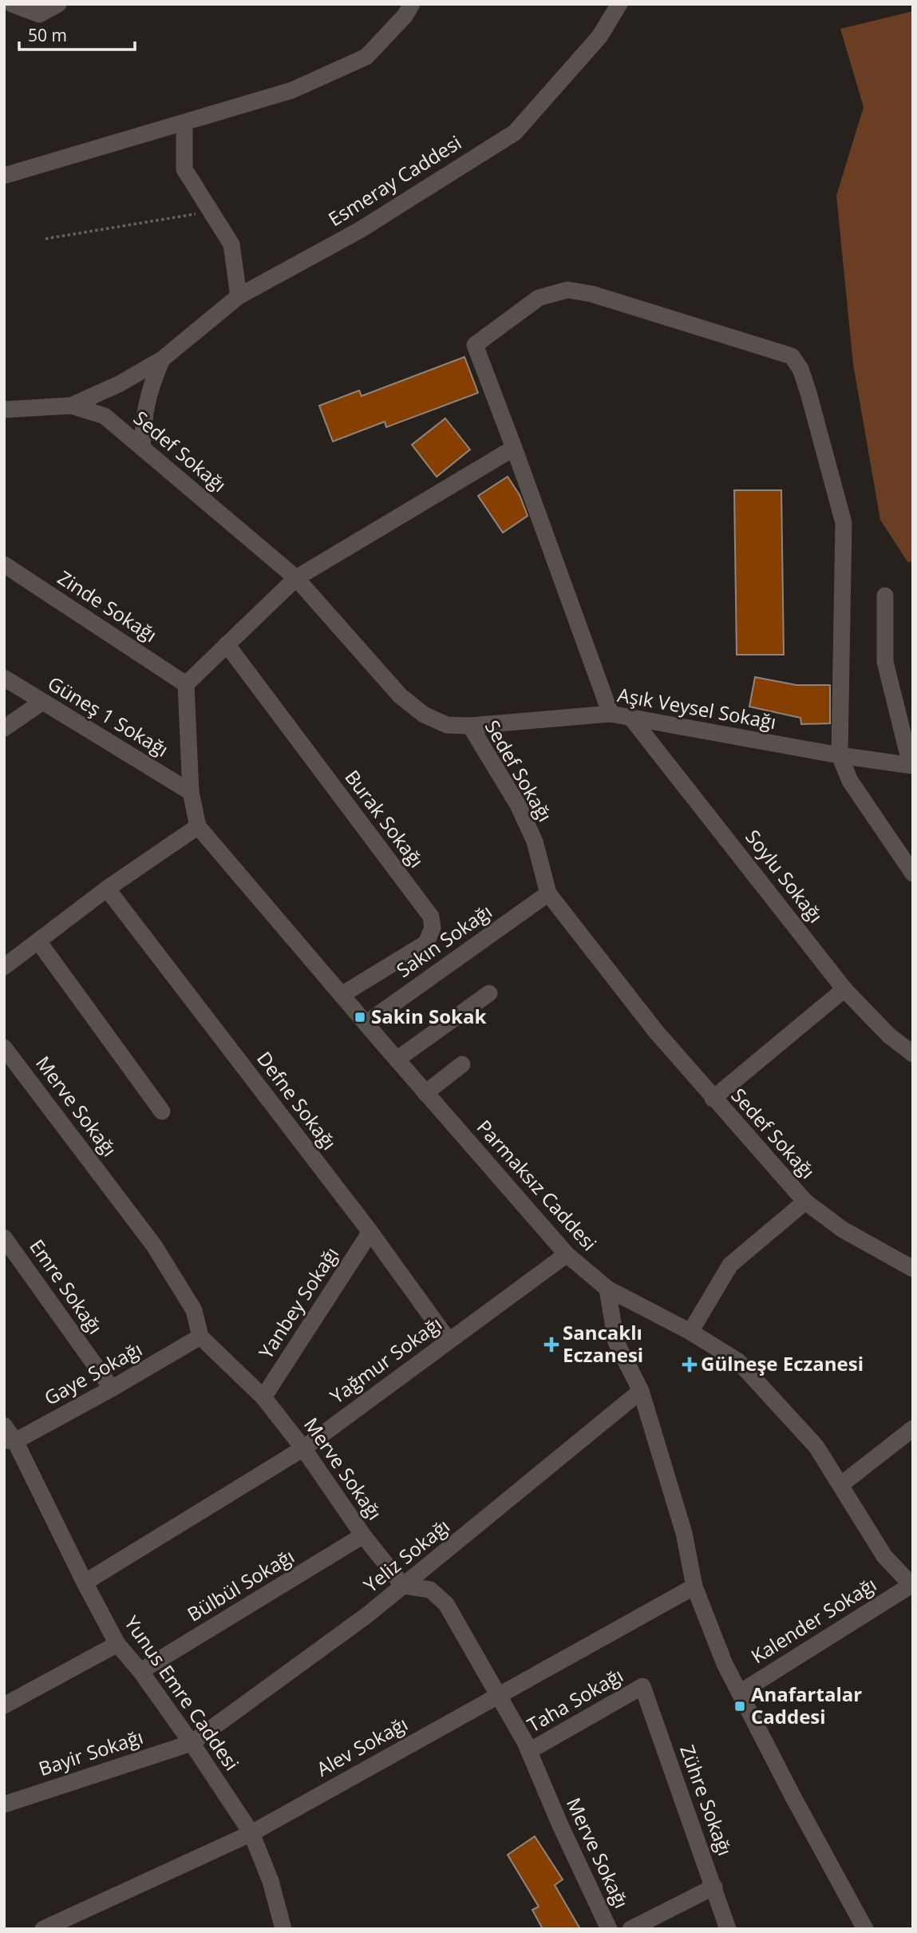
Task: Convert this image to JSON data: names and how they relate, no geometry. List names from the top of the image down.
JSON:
{
  "streets": {
    "street": [
      "Esmeray Caddesi",
      "Sedef Sokağı",
      "Zinde Sokağı",
      "Aşık Veysel Sokağı",
      "Güneş 1 Sokağı",
      "Burak Sokağı",
      "Soylu Sokağı",
      "Sakın Sokağı",
      "Defne Sokağı",
      "Merve Sokağı",
      "Parmaksız Caddesi",
      "Emre Sokağı",
      "Yanbey Sokağı",
      "Yağmur Sokağı",
      "Gaye Sokağı",
      "Yeliz Sokağı",
      "Bülbül Sokağı",
      "Kalender Sokağı",
      "Yunus Emre Caddesi",
      "Taha Sokağı",
      "Alev Sokağı",
      "Bayir Sokağı",
      "Zühre Sokağı"
    ]
  },
  "crossings": [
    ["Esmeray Caddesi", "Sedef Sokağı"],
    ["Sedef Sokağı", "Aşık Veysel Sokağı"],
    ["Sedef Sokağı", "Sakın Sokağı"],
    ["Aşık Veysel Sokağı", "Soylu Sokağı"],
    ["Burak Sokağı", "Parmaksız Caddesi"],
    ["Sakın Sokağı", "Parmaksız Caddesi"],
    ["Defne Sokağı", "Yanbey Sokağı"],
    ["Defne Sokağı", "Yağmur Sokağı"],
    ["Merve Sokağı", "Yanbey Sokağı"],
    ["Merve Sokağı", "Yağmur Sokağı"],
    ["Merve Sokağı", "Gaye Sokağı"],
    ["Merve Sokağı", "Yeliz Sokağı"],
    ["Merve Sokağı", "Bülbül Sokağı"],
    ["Merve Sokağı", "Taha Sokağı"],
    ["Merve Sokağı", "Alev Sokağı"],
    ["Parmaksız Caddesi", "Yağmur Sokağı"],
    ["Parmaksız Caddesi", "Kalender Sokağı"],
    ["Emre Sokağı", "Gaye Sokağı"],
    ["Yağmur Sokağı", "Yunus Emre Caddesi"],
    ["Gaye Sokağı", "Yunus Emre Caddesi"],
    ["Yeliz Sokağı", "Yunus Emre Caddesi"],
    ["Yeliz Sokağı", "Bayir Sokağı"],
    ["Bülbül Sokağı", "Yunus Emre Caddesi"],
    ["Yunus Emre Caddesi", "Alev Sokağı"],
    ["Yunus Emre Caddesi", "Bayir Sokağı"],
    ["Taha Sokağı", "Zühre Sokağı"]
  ],
  "places": {
    "transit": ["Sakin Sokak", "Anafartalar Caddesi"],
    "health": ["Sancaklı Eczanesi", "Gülneşe Eczanesi"]
  },
  "scale_bar": "50 m"
}
